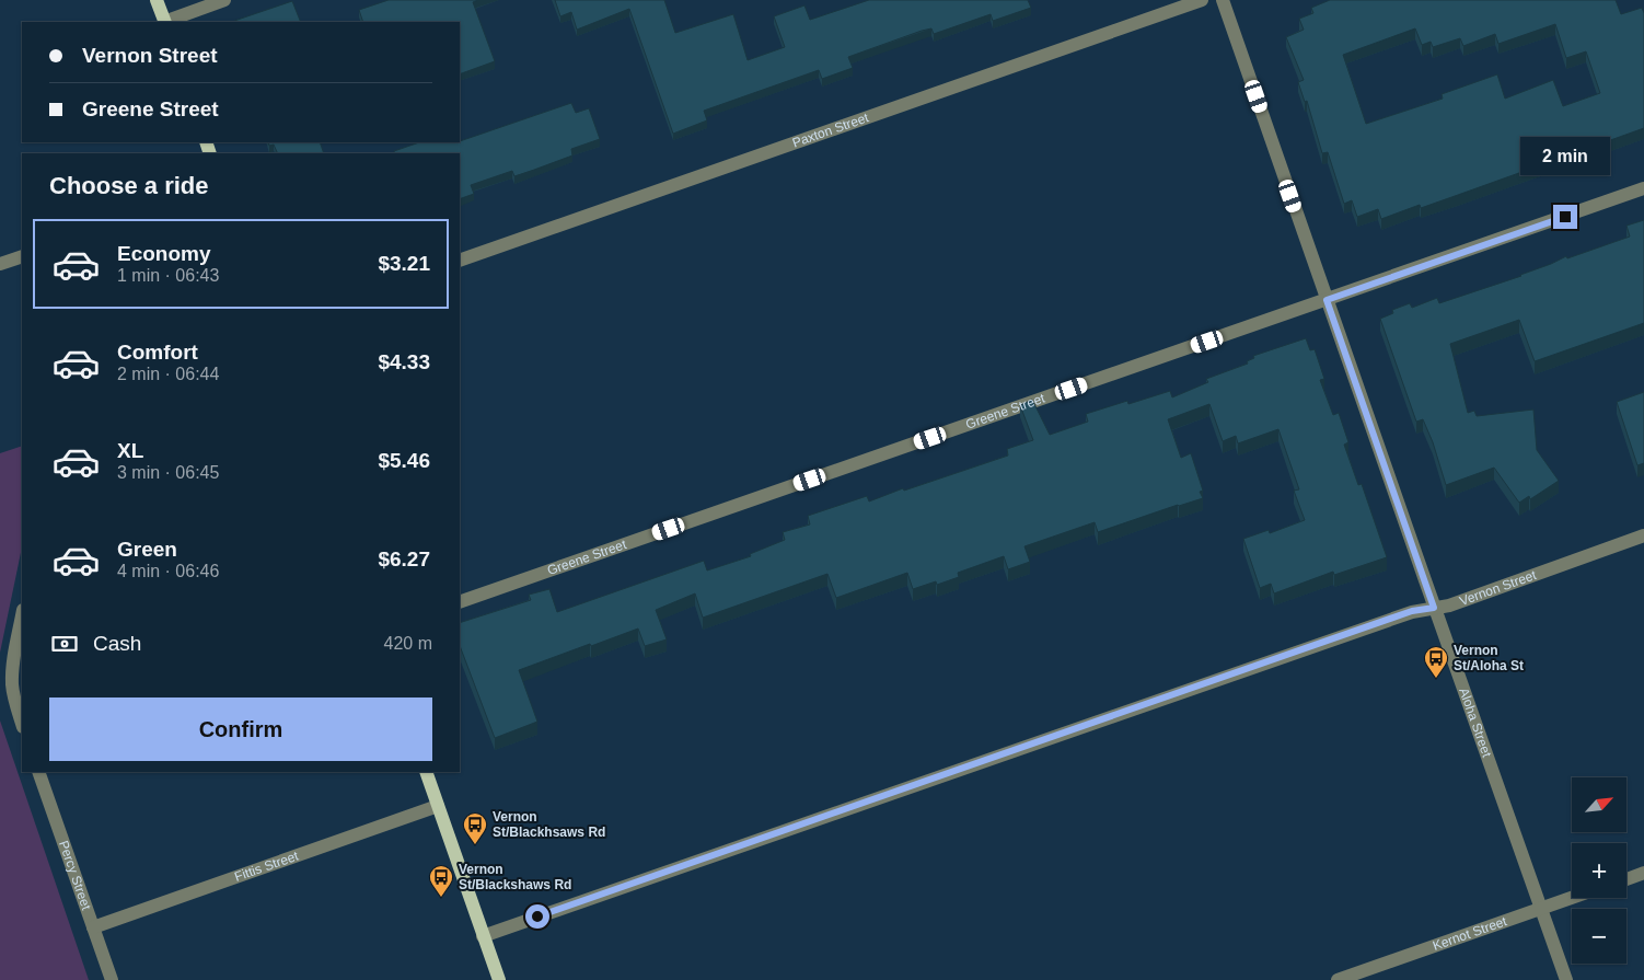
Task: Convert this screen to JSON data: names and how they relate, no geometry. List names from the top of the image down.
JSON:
{
  "streets": {
    "street": [
      "Paxton Street",
      "Greene Street",
      "Vernon Street",
      "Aloha Street",
      "Fittis Street",
      "Percy Street",
      "Kernot Street"
    ]
  },
  "crossings": [
    ["Greene Street", "Aloha Street"],
    ["Vernon Street", "Aloha Street"],
    ["Aloha Street", "Kernot Street"],
    ["Fittis Street", "Percy Street"]
  ],
  "places": {
    "bus stop": ["Vernon St/Aloha St", "Vernon St/Blackhsaws Rd", "Vernon St/Blackshaws Rd"]
  },
  "north": "top right",
  "page": {
    "banner": ["Vernon Street", "Greene Street"],
    "bubble": "2 min",
    "heading": "Choose a ride",
    "list": [
      {
        "name": "Economy",
        "note": "1 min · 06:43",
        "value": "$3.21"
      },
      {
        "name": "Comfort",
        "note": "2 min · 06:44",
        "value": "$4.33"
      },
      {
        "name": "XL",
        "note": "3 min · 06:45",
        "value": "$5.46"
      },
      {
        "name": "Green",
        "note": "4 min · 06:46",
        "value": "$6.27"
      }
    ],
    "pay": ["Cash", "420 m"],
    "buttons": "Confirm",
    "map_buttons": ["+", "−"]
  }
}
